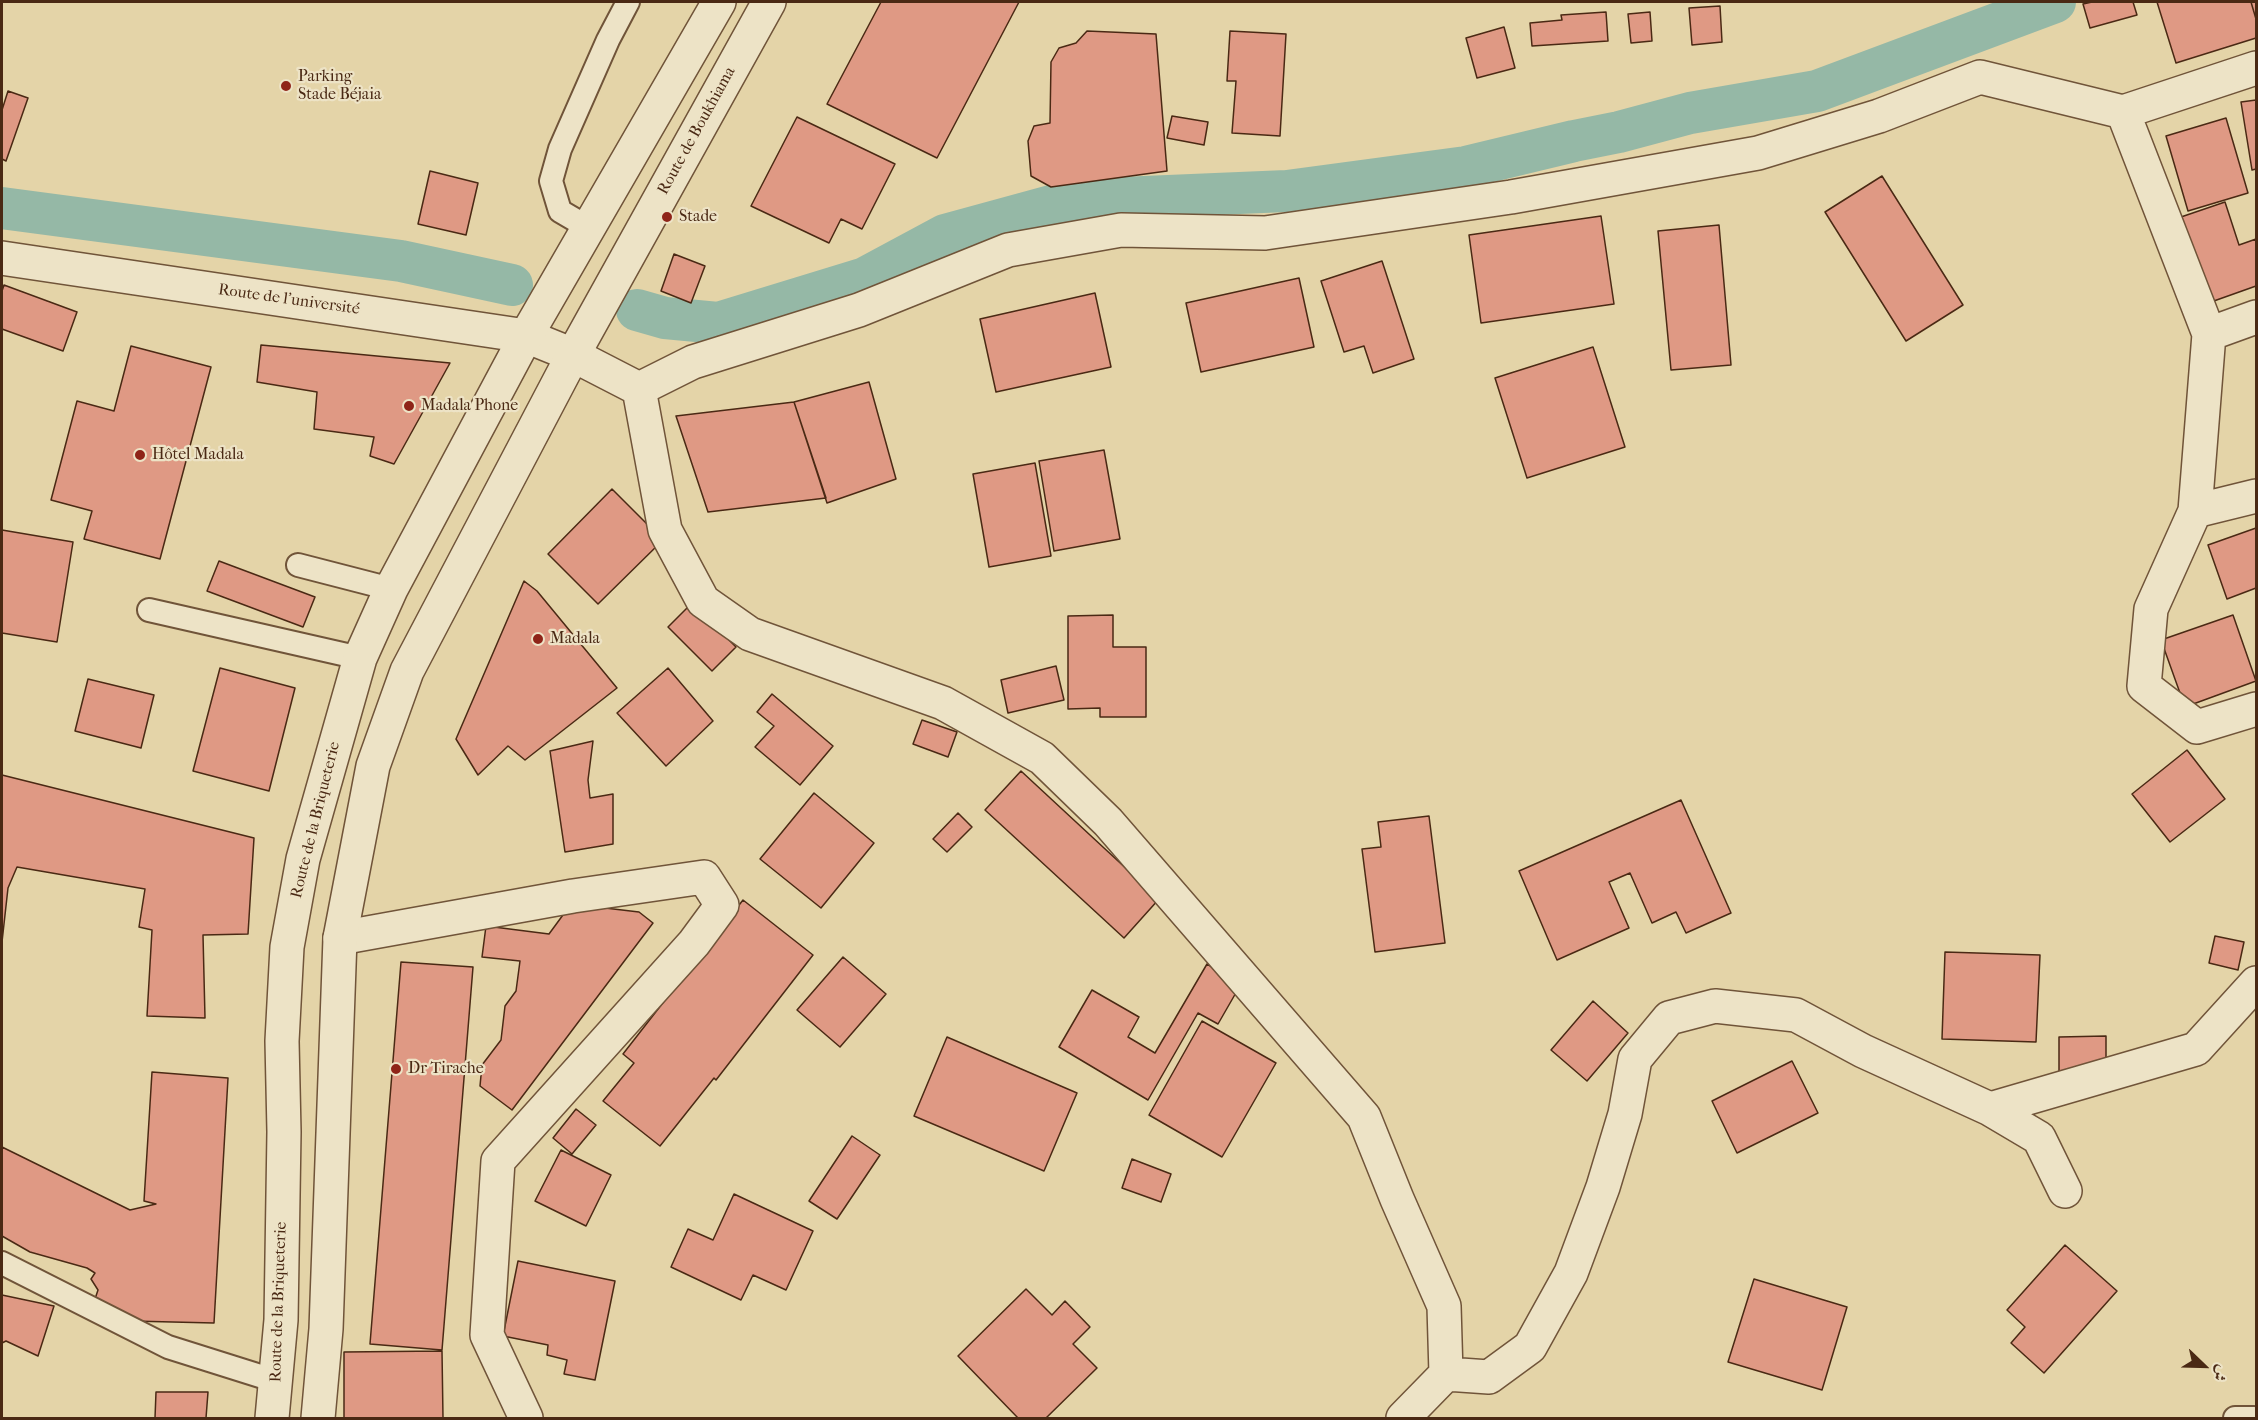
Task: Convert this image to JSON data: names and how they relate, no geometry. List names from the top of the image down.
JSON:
{
  "streets": {
    "street": ["Route de Boukhiama", "Route de l'université", "Route de la Briqueterie"]
  },
  "crossings": [
    ["Route de Boukhiama", "Route de l'université"],
    ["Route de l'université", "Route de la Briqueterie"]
  ],
  "places": [
    "Parking Stade Béjaia",
    "Stade",
    "Madala Phone",
    "Hôtel Madala",
    "Madala",
    "Dr Tirache"
  ],
  "north": "bottom right"
}
